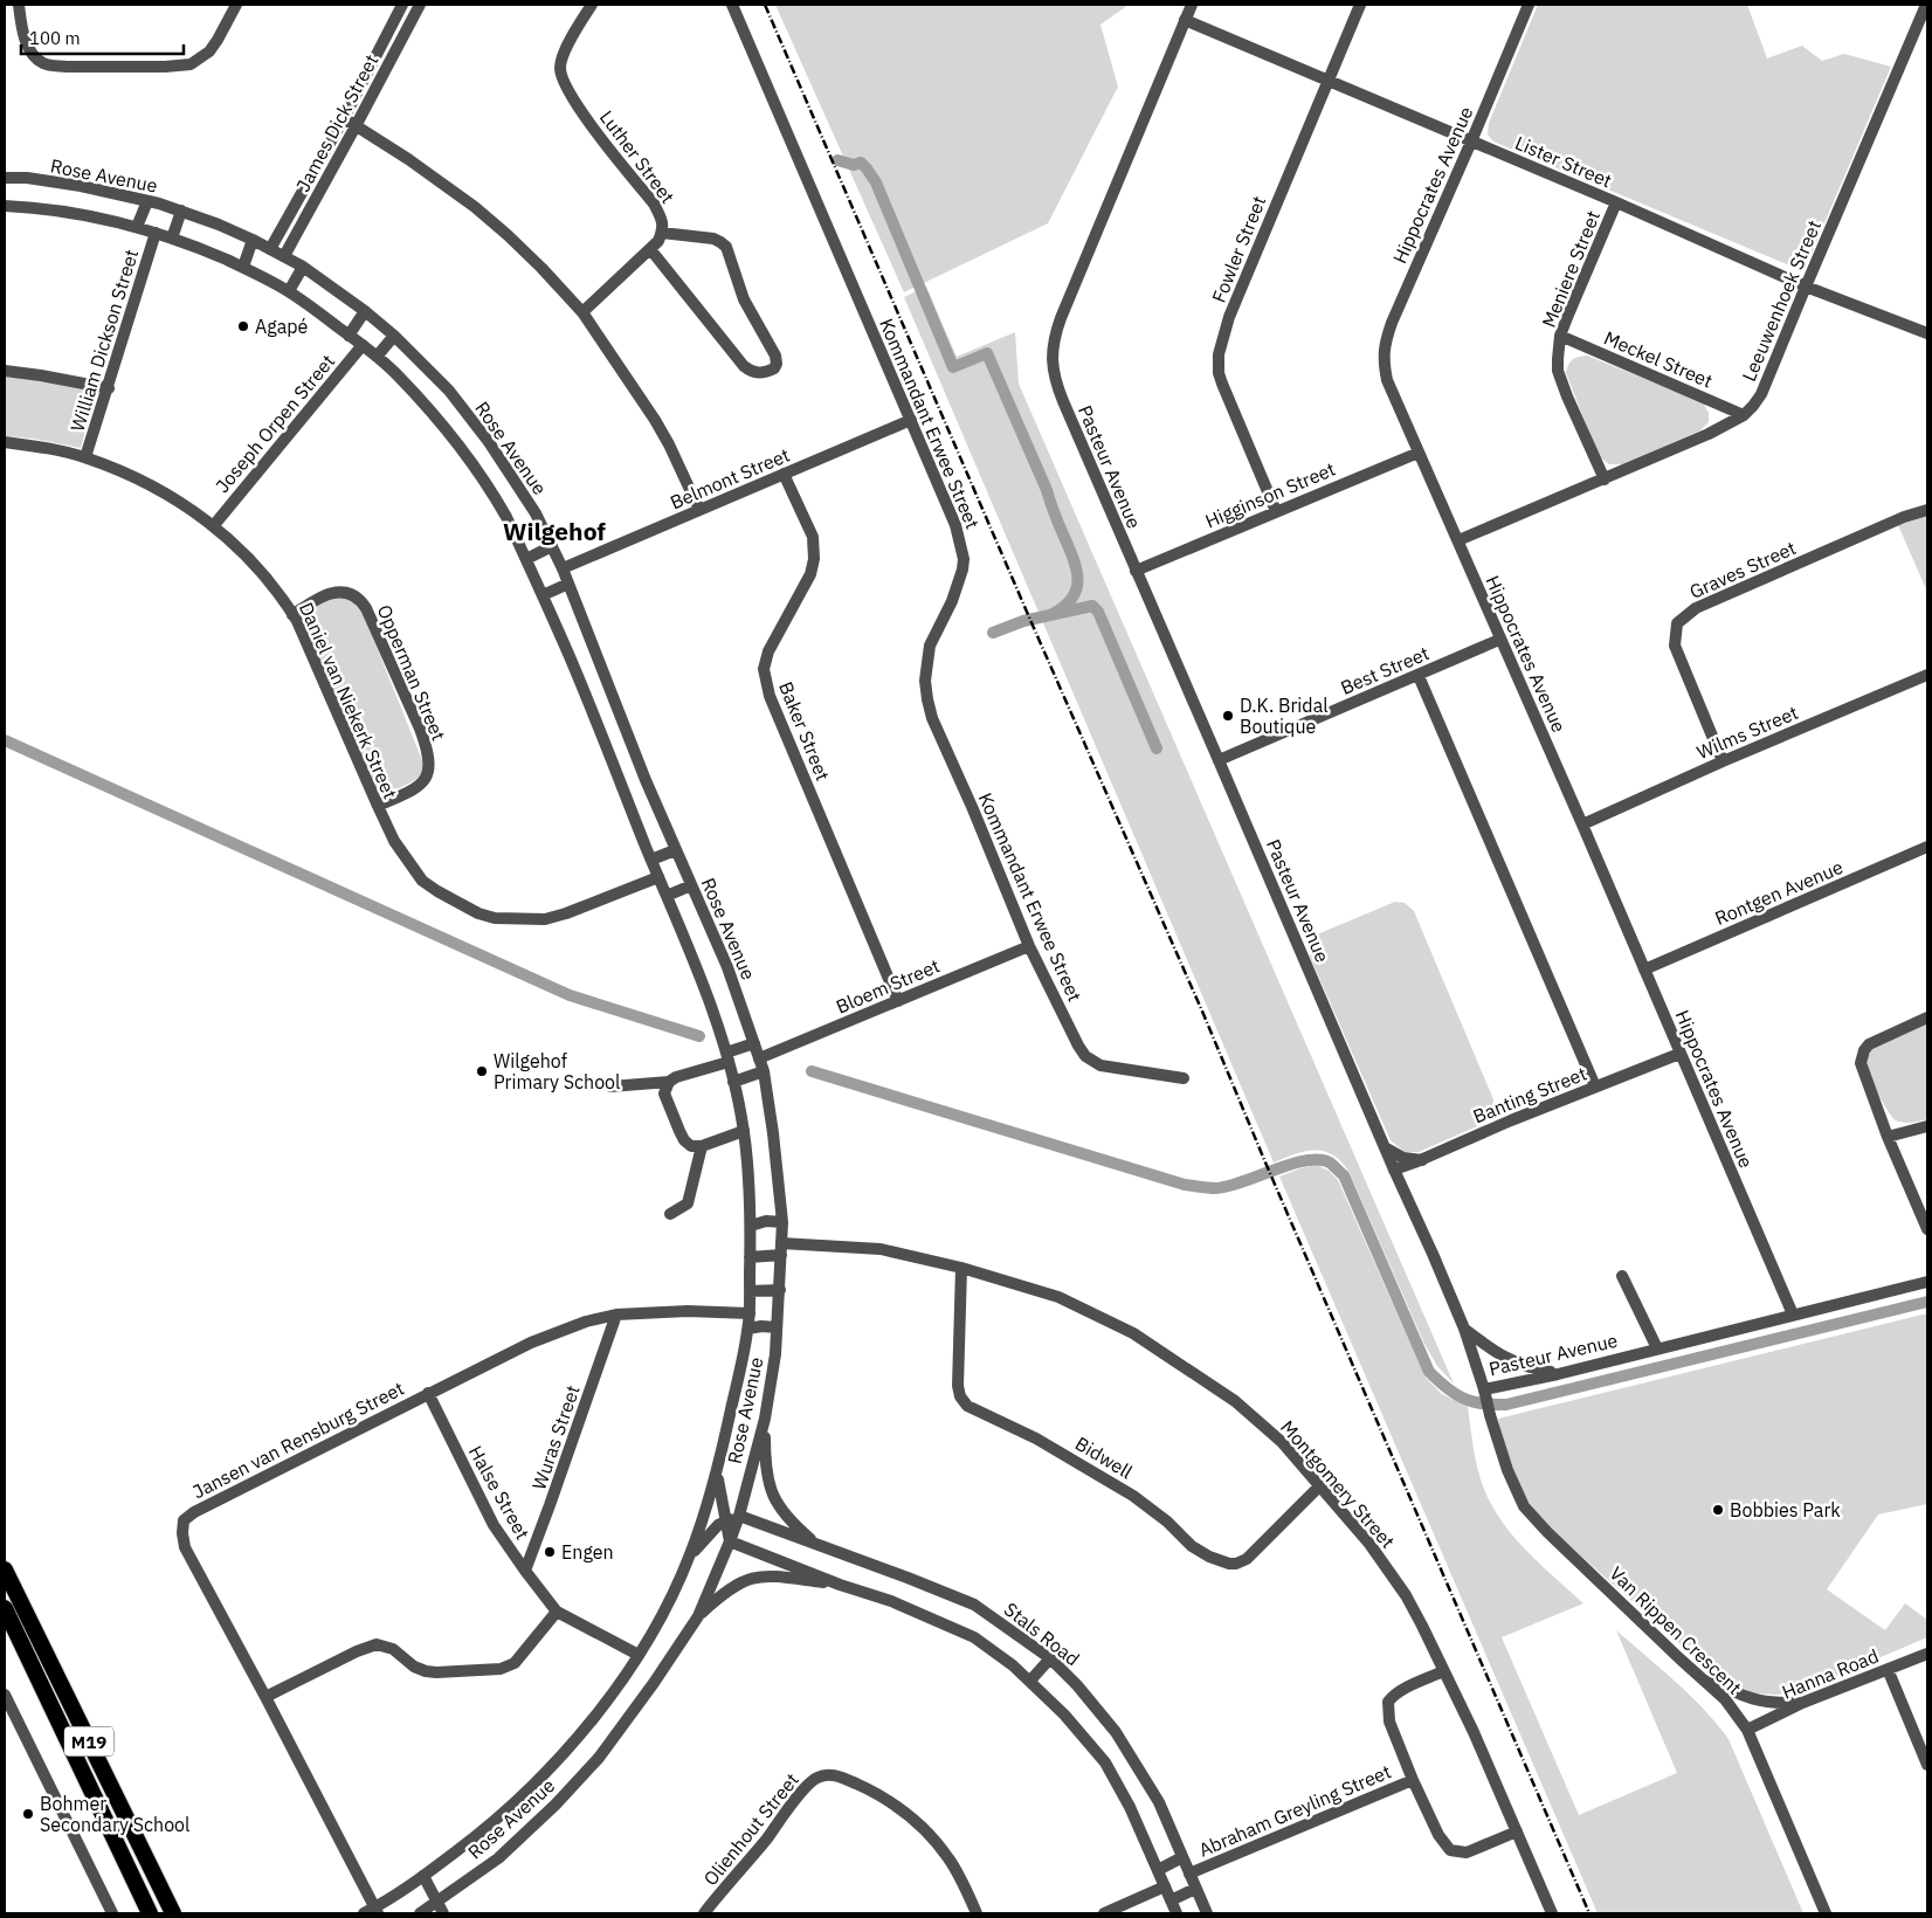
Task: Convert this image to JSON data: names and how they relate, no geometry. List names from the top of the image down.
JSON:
{
  "streets": {
    "highway": ["M19"],
    "street": [
      "James Dick Street",
      "Luther Street",
      "Lister Street",
      "Rose Avenue",
      "Hippocrates Avenue",
      "Fowler Street",
      "Meniere Street",
      "Leeuwenhoek Street",
      "William Dickson Street",
      "Meckel Street",
      "Joseph Orpen Street",
      "Kommandant Erwee Street",
      "Pasteur Avenue",
      "Belmont Street",
      "Higginson Street",
      "Graves Street",
      "Best Street",
      "Opperman Street",
      "Daniel van Niekerk Street",
      "Baker Street",
      "Wilms Street",
      "Rontgen Avenue",
      "Bloem Street",
      "Banting Street",
      "Wuras Street",
      "Jansen van Rensburg Street",
      "Bidwell",
      "Montgomery Street",
      "Halse Street",
      "Van Rippen Crescent",
      "Stals Road",
      "Hanna Road",
      "Abraham Greyling Street",
      "Olienhout Street"
    ]
  },
  "crossings": [
    ["James Dick Street", "Rose Avenue"],
    ["Lister Street", "Hippocrates Avenue"],
    ["Lister Street", "Fowler Street"],
    ["Lister Street", "Meniere Street"],
    ["Lister Street", "Leeuwenhoek Street"],
    ["Lister Street", "Pasteur Avenue"],
    ["Rose Avenue", "William Dickson Street"],
    ["Rose Avenue", "Joseph Orpen Street"],
    ["Rose Avenue", "Belmont Street"],
    ["Rose Avenue", "Daniel van Niekerk Street"],
    ["Rose Avenue", "Bloem Street"],
    ["Rose Avenue", "Jansen van Rensburg Street"],
    ["Rose Avenue", "Montgomery Street"],
    ["Rose Avenue", "Halse Street"],
    ["Rose Avenue", "Stals Road"],
    ["Hippocrates Avenue", "Leeuwenhoek Street"],
    ["Hippocrates Avenue", "Pasteur Avenue"],
    ["Hippocrates Avenue", "Higginson Street"],
    ["Hippocrates Avenue", "Best Street"],
    ["Hippocrates Avenue", "Wilms Street"],
    ["Hippocrates Avenue", "Rontgen Avenue"],
    ["Hippocrates Avenue", "Banting Street"],
    ["Fowler Street", "Higginson Street"],
    ["Meniere Street", "Leeuwenhoek Street"],
    ["Meniere Street", "Meckel Street"],
    ["Leeuwenhoek Street", "Meckel Street"],
    ["William Dickson Street", "Daniel van Niekerk Street"],
    ["Joseph Orpen Street", "Daniel van Niekerk Street"],
    ["Kommandant Erwee Street", "Belmont Street"],
    ["Kommandant Erwee Street", "Bloem Street"],
    ["Pasteur Avenue", "Higginson Street"],
    ["Pasteur Avenue", "Best Street"],
    ["Pasteur Avenue", "Banting Street"],
    ["Pasteur Avenue", "Van Rippen Crescent"],
    ["Belmont Street", "Baker Street"],
    ["Graves Street", "Wilms Street"],
    ["Opperman Street", "Daniel van Niekerk Street"],
    ["Baker Street", "Bloem Street"],
    ["Wuras Street", "Jansen van Rensburg Street"],
    ["Wuras Street", "Halse Street"],
    ["Jansen van Rensburg Street", "Halse Street"],
    ["Bidwell", "Montgomery Street"],
    ["Montgomery Street", "Abraham Greyling Street"],
    ["Van Rippen Crescent", "Hanna Road"],
    ["Stals Road", "Abraham Greyling Street"]
  ],
  "districts": ["Wilgehof"],
  "places": [
    "Agapé",
    "D.K. Bridal Boutique",
    "Wilgehof Primary School",
    "Bobbies Park",
    "Engen",
    "Bohmer Secondary School"
  ],
  "scale_bar": "100 m"
}
